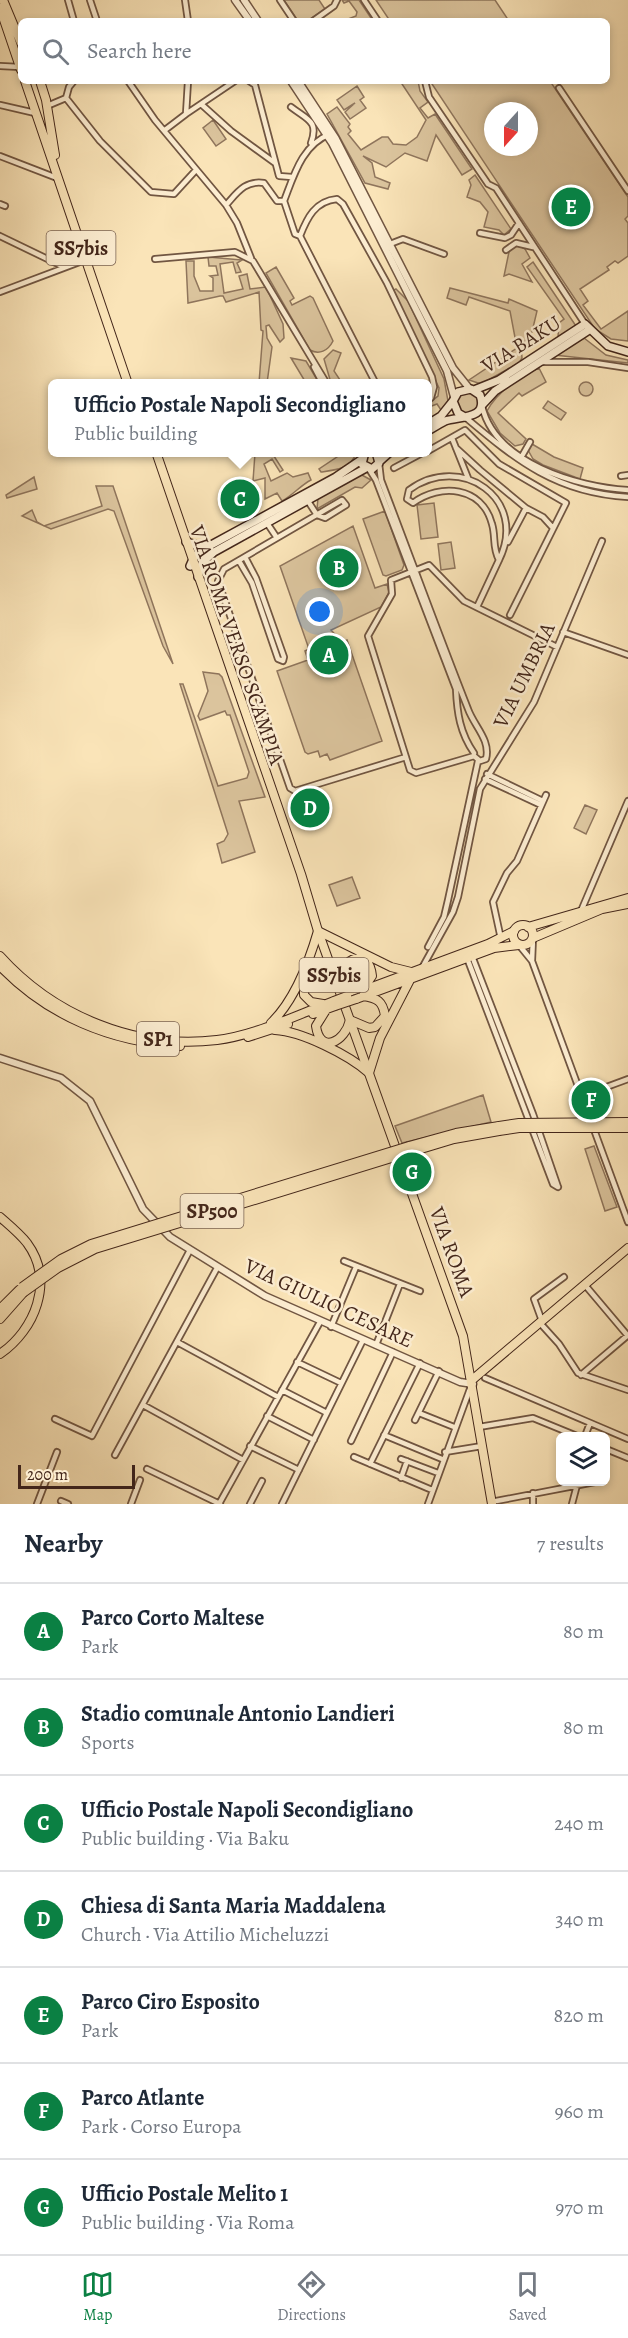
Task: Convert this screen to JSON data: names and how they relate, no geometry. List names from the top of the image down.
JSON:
{
  "streets": {
    "main road": [
      "SS7bis",
      "VIA BAKU",
      "VIA ROMA VERSO SCAMPIA",
      "SP1",
      "SP500",
      "VIA ROMA"
    ],
    "street": ["VIA UMBRIA", "VIA GIULIO CESARE"]
  },
  "crossings": [
    ["VIA ROMA VERSO SCAMPIA", "VIA ROMA"],
    ["VIA UMBRIA", "SP1"],
    ["VIA ROMA", "VIA GIULIO CESARE"]
  ],
  "scale_bar": "200 m",
  "north": "bottom",
  "page": {
    "search": "Search here",
    "pins": [
      "E",
      "C",
      "B",
      "A",
      "D",
      "F",
      "G"
    ],
    "popup": ["Ufficio Postale Napoli Secondigliano", "Public building"],
    "scale": "200 m",
    "heading": ["Nearby", "7 results"],
    "list": [
      {
        "mark": "A",
        "name": "Parco Corto Maltese",
        "note": "Park",
        "value": "80 m"
      },
      {
        "mark": "B",
        "name": "Stadio comunale Antonio Landieri",
        "note": "Sports",
        "value": "80 m"
      },
      {
        "mark": "C",
        "name": "Ufficio Postale Napoli Secondigliano",
        "note": "Public building · Via Baku",
        "value": "240 m"
      },
      {
        "mark": "D",
        "name": "Chiesa di Santa Maria Maddalena",
        "note": "Church · Via Attilio Micheluzzi",
        "value": "340 m"
      },
      {
        "mark": "E",
        "name": "Parco Ciro Esposito",
        "note": "Park",
        "value": "820 m"
      },
      {
        "mark": "F",
        "name": "Parco Atlante",
        "note": "Park · Corso Europa",
        "value": "960 m"
      },
      {
        "mark": "G",
        "name": "Ufficio Postale Melito 1",
        "note": "Public building · Via Roma",
        "value": "970 m"
      }
    ],
    "nav": ["Map", "Directions", "Saved"]
  }
}
